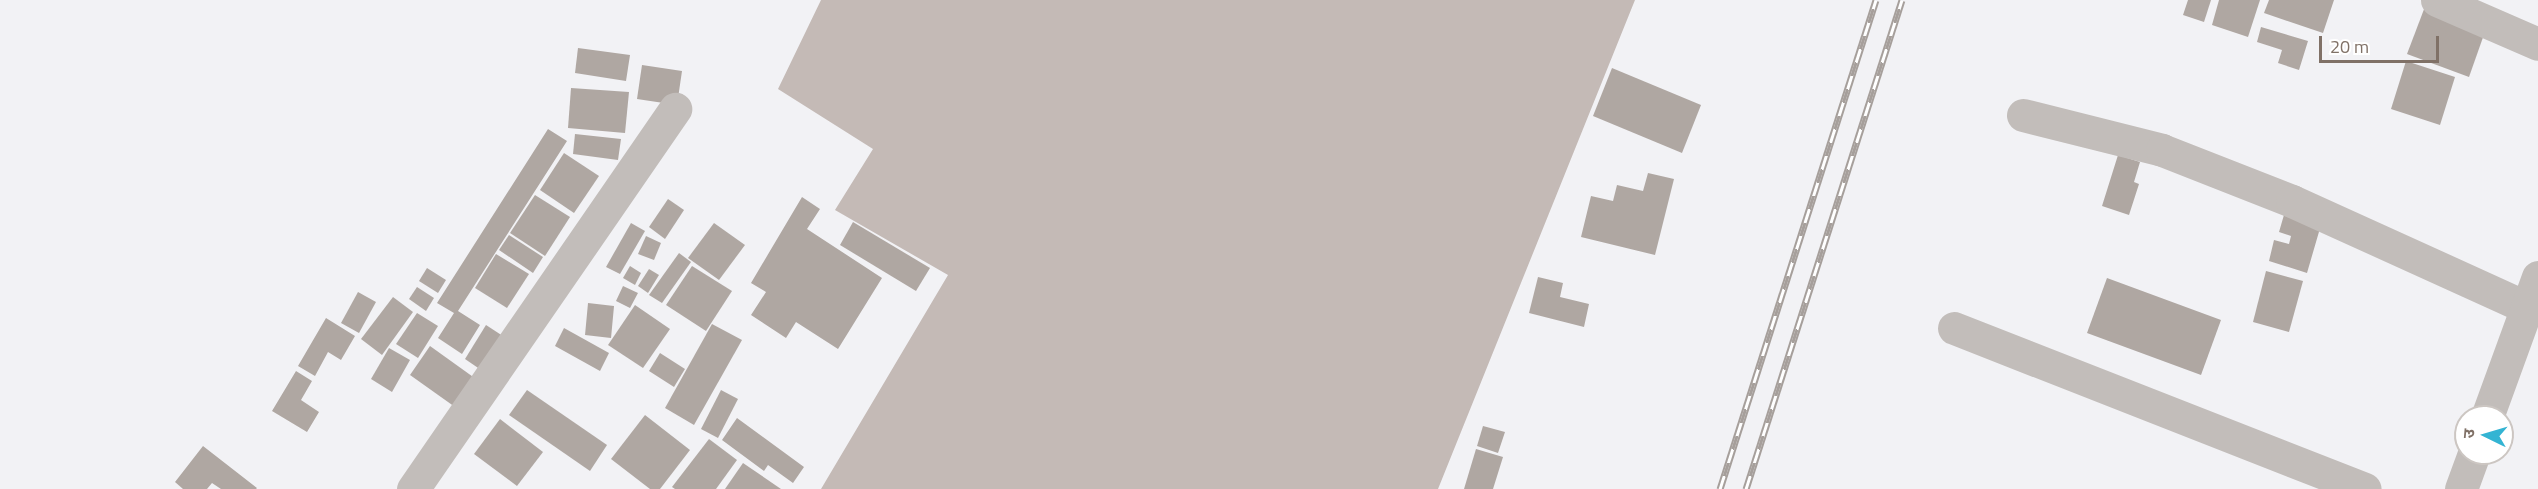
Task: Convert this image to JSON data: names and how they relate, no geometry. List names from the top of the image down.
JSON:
{
  "scale_bar": "20 m",
  "north": "left"
}
